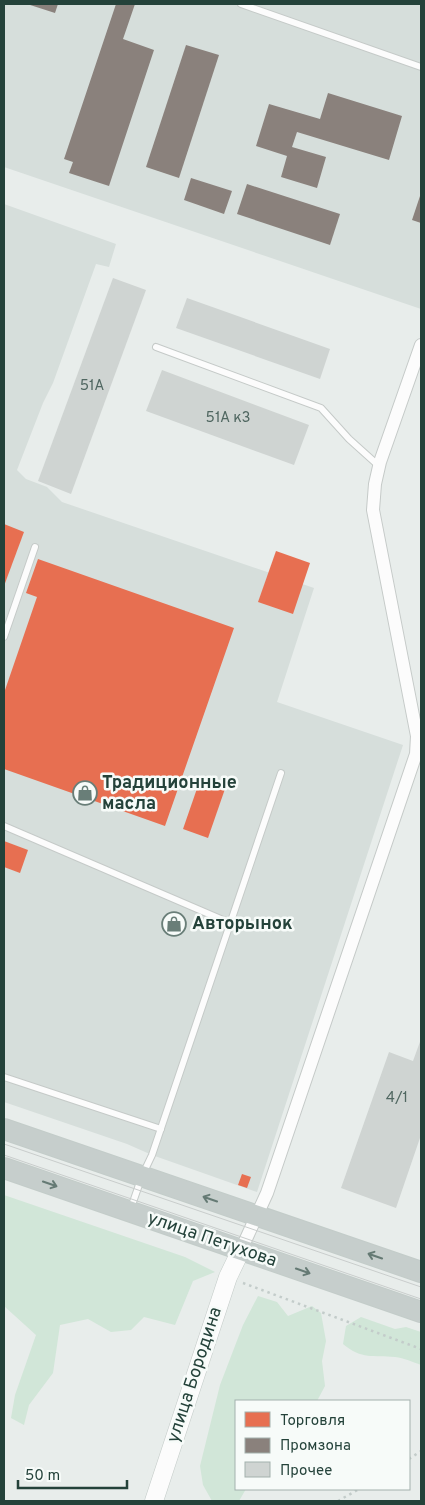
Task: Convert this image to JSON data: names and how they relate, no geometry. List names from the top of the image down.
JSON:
{
  "streets": {
    "highway": ["улица Петухова"],
    "main road": ["улица Бородина"]
  },
  "crossings": [
    ["улица Петухова", "улица Бородина"]
  ],
  "places": {
    "shop": ["Традиционные масла", "Авторынок"]
  },
  "house_numbers": ["51А", "51А к3", "4/1"],
  "legend": ["Торговля", "Промзона", "Прочее"],
  "scale_bar": "50 m"
}
